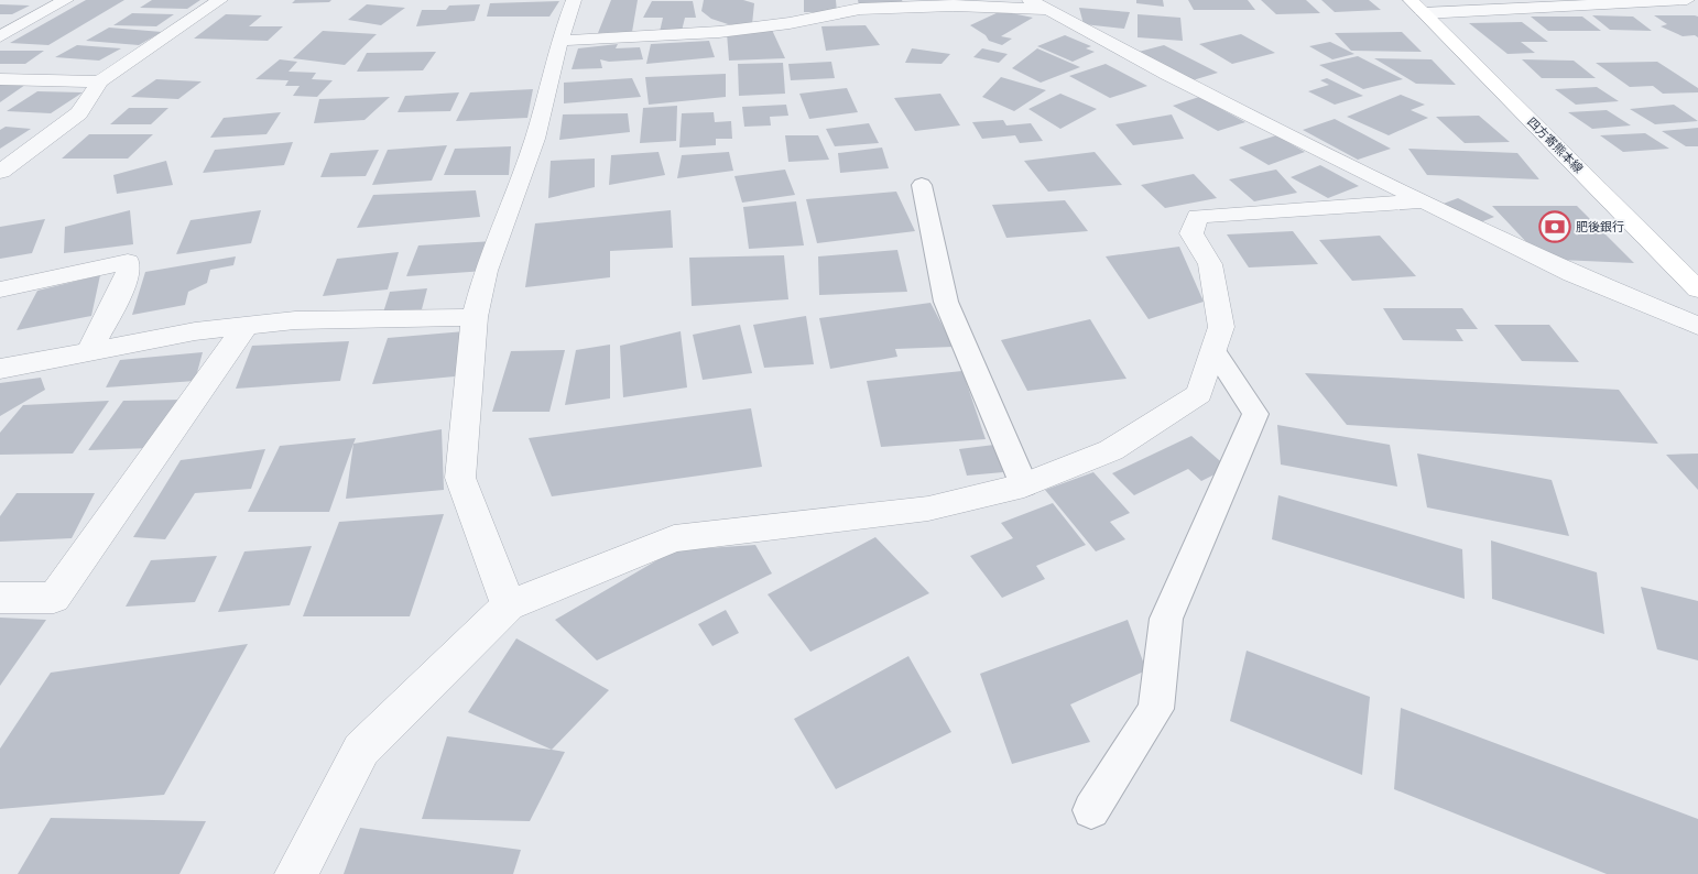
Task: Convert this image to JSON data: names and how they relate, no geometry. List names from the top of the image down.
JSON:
{
  "streets": {
    "main road": ["四方寄熊本線"]
  },
  "places": {
    "bank": ["肥後銀行"]
  }
}
